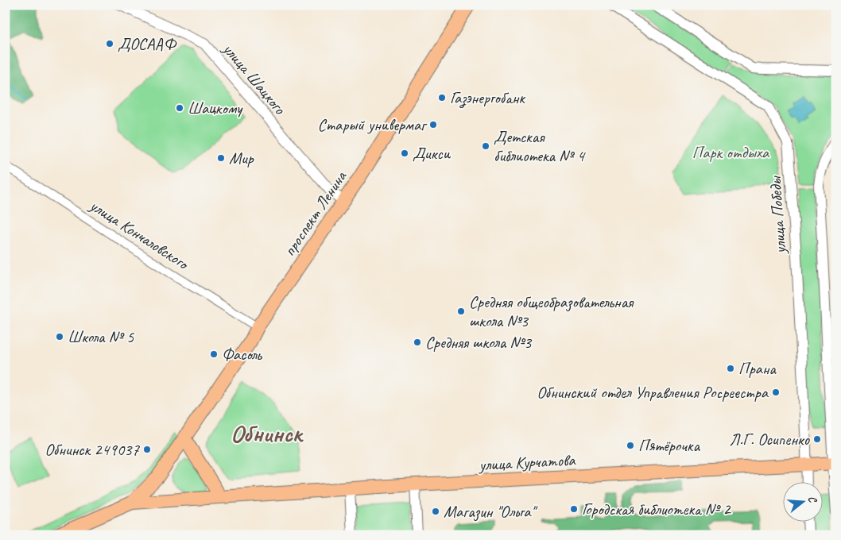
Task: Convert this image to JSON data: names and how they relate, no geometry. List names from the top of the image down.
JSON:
{
  "streets": {
    "main road": ["проспект Ленина", "улица Курчатова"],
    "street": ["улица Шацкого", "улица Победы", "улица Кончаловского"]
  },
  "crossings": [
    ["улица Шацкого", "проспект Ленина"],
    ["проспект Ленина", "улица Кончаловского"],
    ["проспект Ленина", "улица Курчатова"],
    ["улица Победы", "улица Курчатова"]
  ],
  "districts": ["Обнинск"],
  "parks": ["Парк отдыха"],
  "places": [
    "ДОСААФ",
    "Газэнергобанк",
    "Шацкому",
    "Старый универмаг",
    "Детская библиотека № 4",
    "Дикси",
    "Мир",
    "Средняя общеобразовательная школа №3",
    "Школа № 5",
    "Средняя школа №3",
    "Фасоль",
    "Прана",
    "Обнинский отдел Управления Росреестра",
    "Л.Г. Осипенко",
    "Пятёрочка",
    "Обнинск 249037",
    "Городская библиотека № 2",
    "Магазин \"Ольга\""
  ],
  "north": "right"
}
